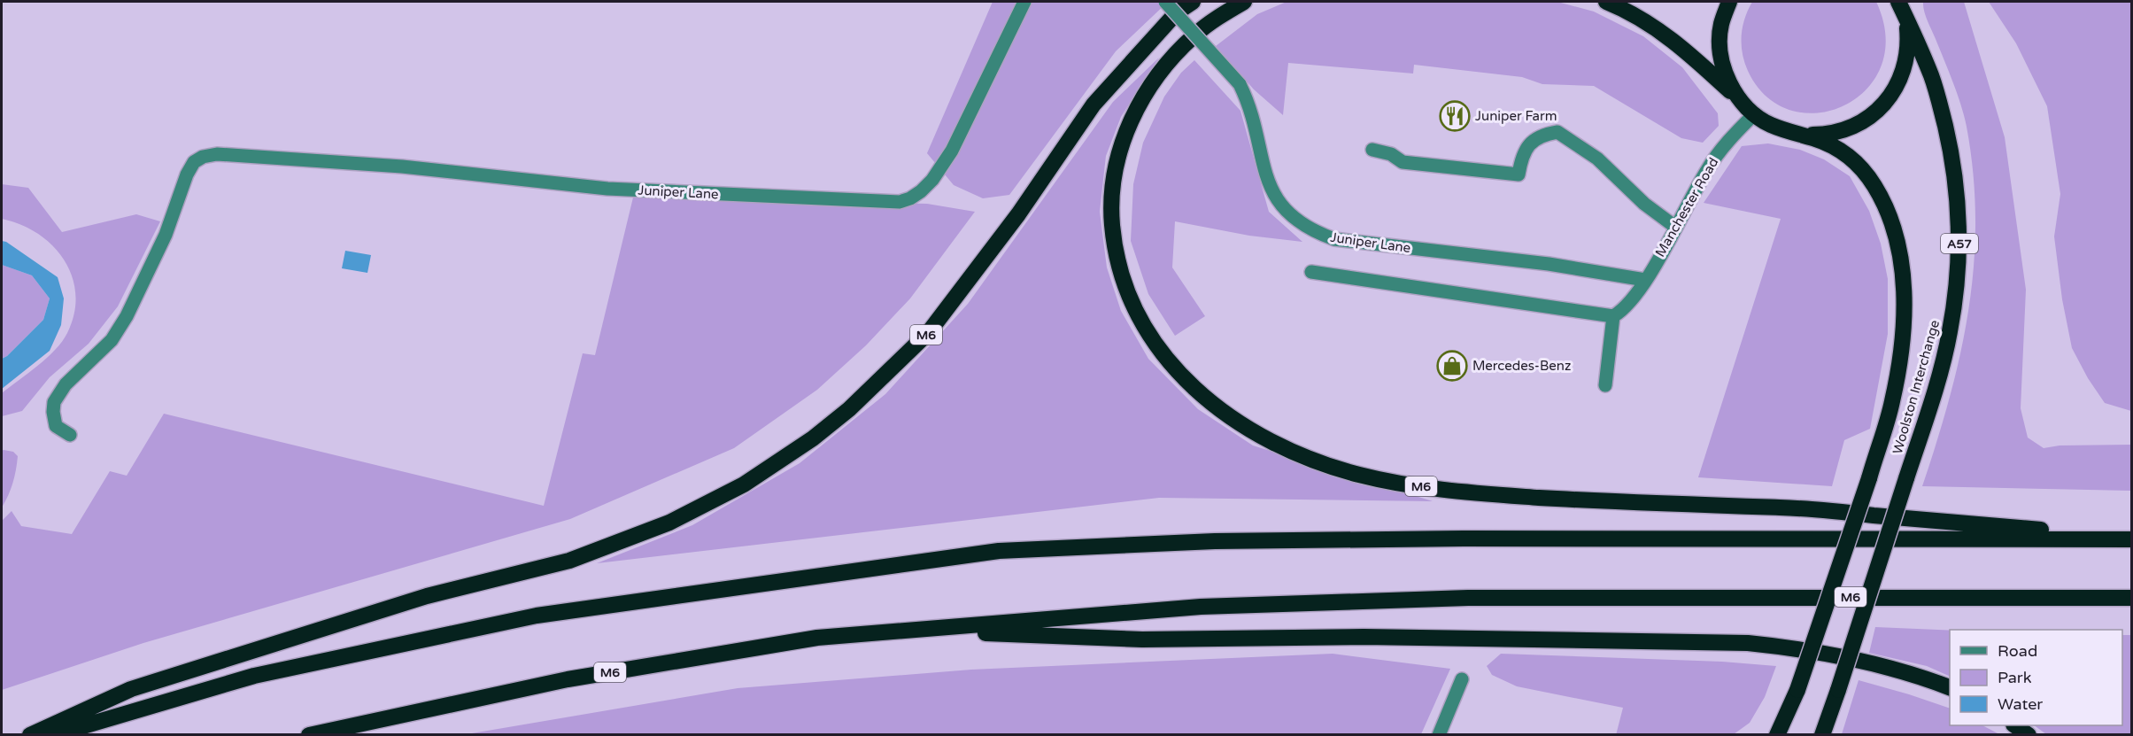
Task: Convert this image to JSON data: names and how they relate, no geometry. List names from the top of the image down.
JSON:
{
  "streets": {
    "highway": ["A57", "M6", "Woolston Interchange"],
    "street": ["Juniper Lane", "Manchester Road"]
  },
  "crossings": [
    ["Juniper Lane", "Manchester Road"],
    ["Manchester Road", "Woolston Interchange"]
  ],
  "places": {
    "restaurant": ["Juniper Farm"],
    "shop": ["Mercedes-Benz"]
  },
  "legend": ["Road", "Park", "Water"]
}
